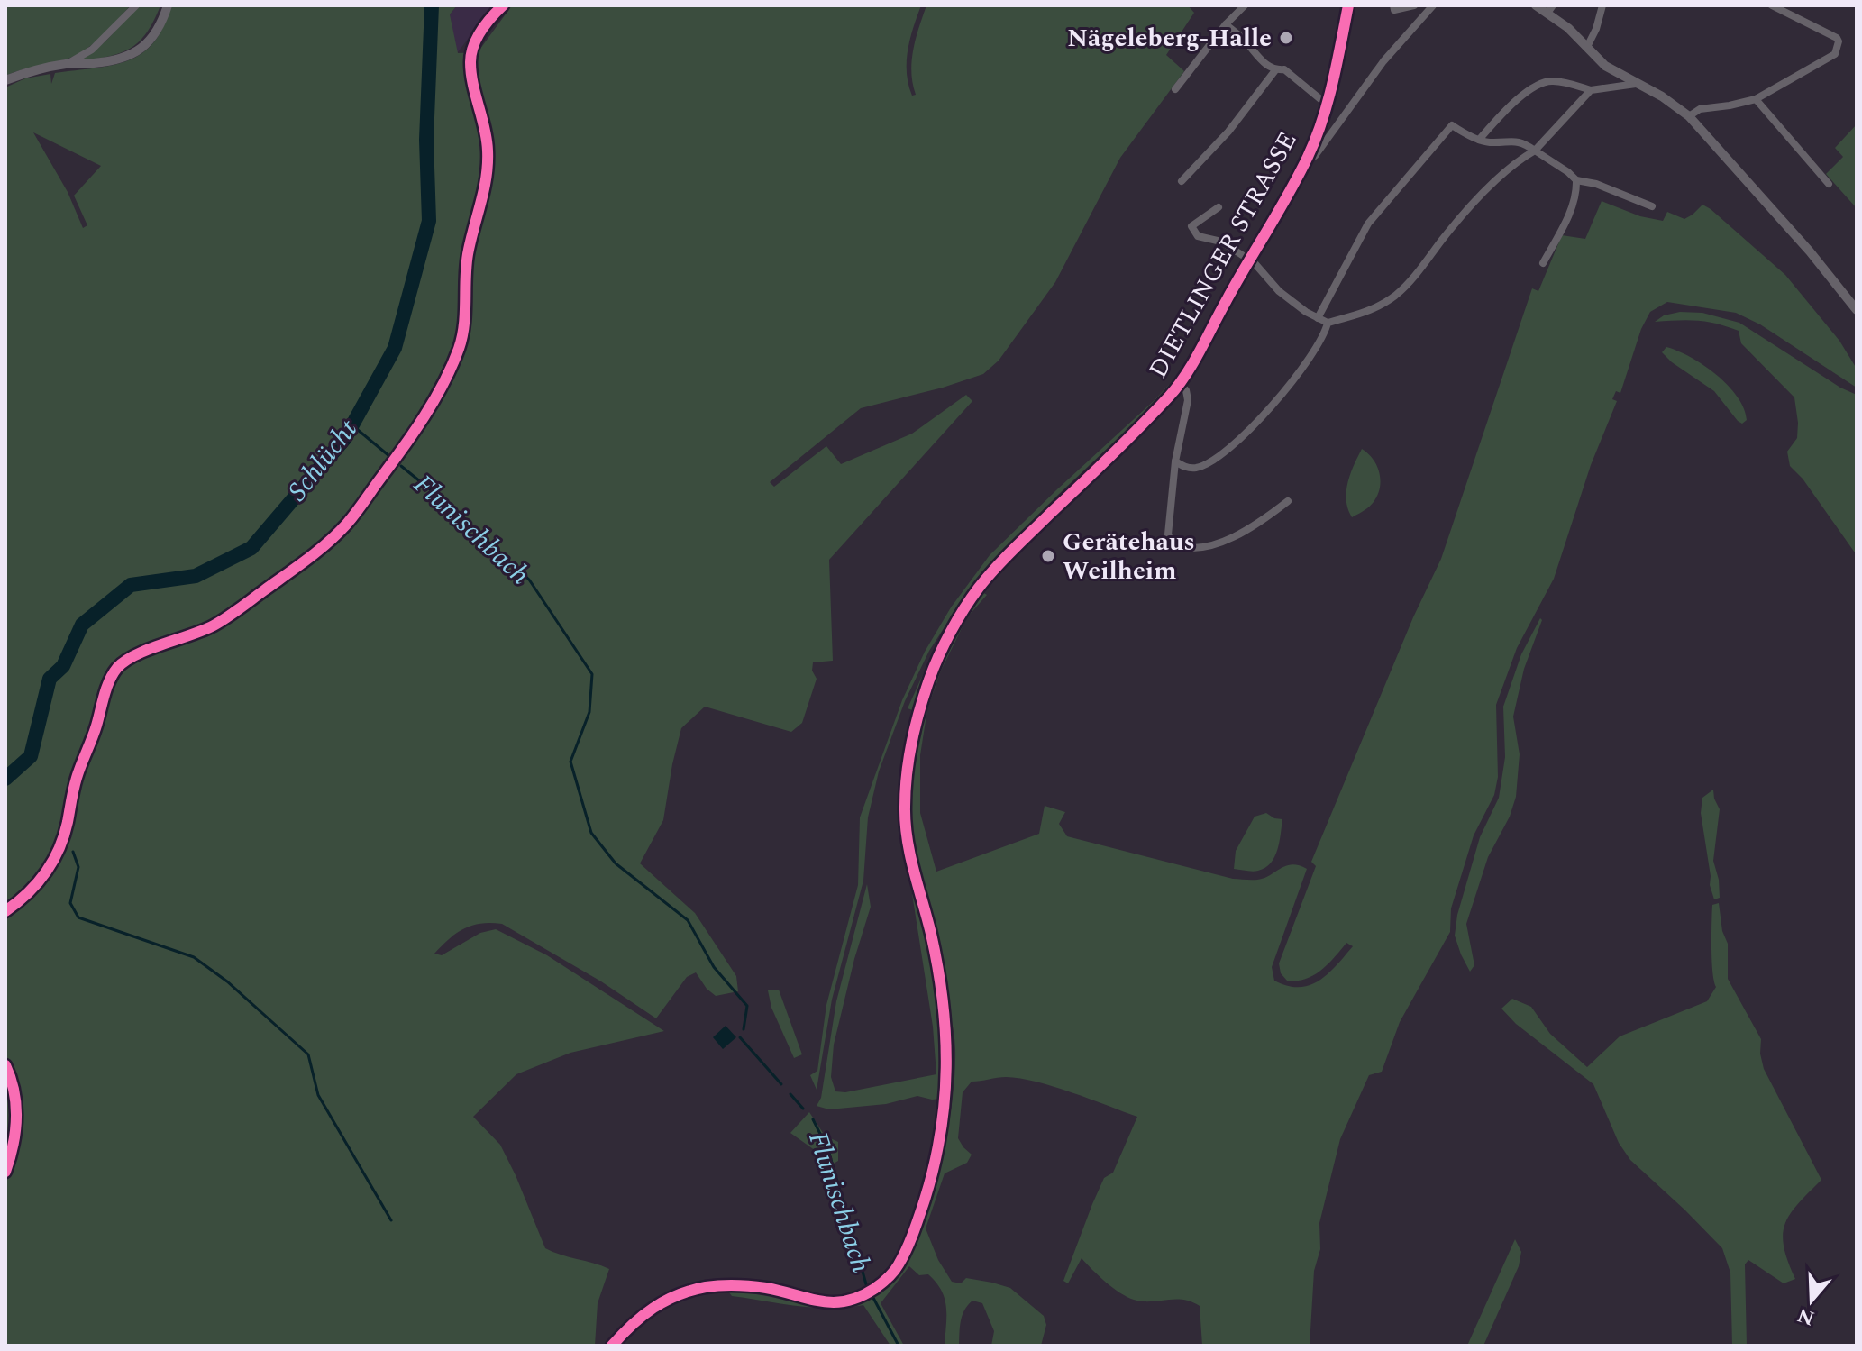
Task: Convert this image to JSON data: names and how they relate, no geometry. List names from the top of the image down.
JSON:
{
  "streets": {
    "street": ["DIETLINGER STRASSE"]
  },
  "water": ["Schlücht", "Flunischbach"],
  "places": ["Nägeleberg-Halle", "Gerätehaus Weilheim"],
  "north": "bottom"
}
